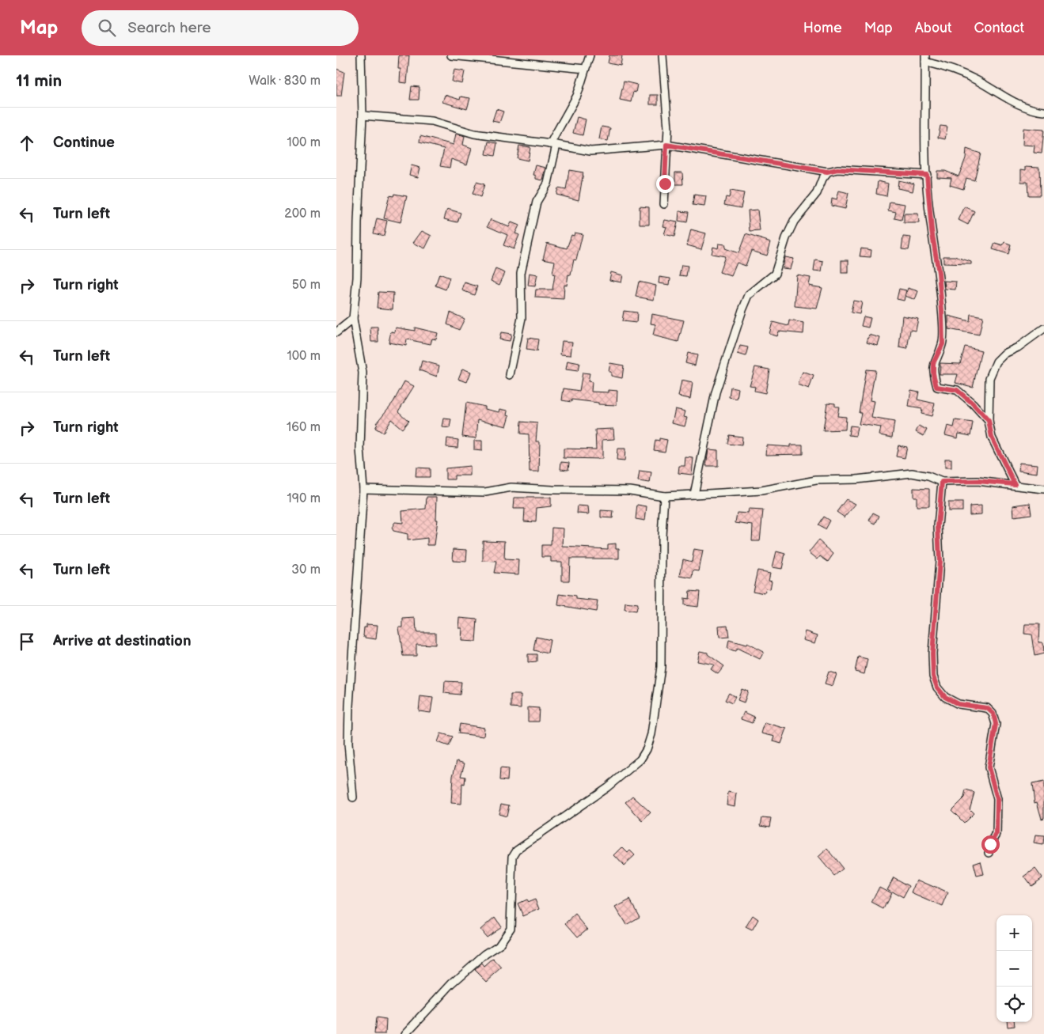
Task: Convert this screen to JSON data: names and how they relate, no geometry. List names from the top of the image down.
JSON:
{
  "page": {
    "header": "Map",
    "search": "Search here",
    "nav": [
      "Home",
      "Map",
      "About",
      "Contact"
    ],
    "heading": ["11 min", "Walk · 830 m"],
    "list": [
      ["Continue", "100 m"],
      ["Turn left", "200 m"],
      ["Turn right", "50 m"],
      ["Turn left", "100 m"],
      ["Turn right", "160 m"],
      ["Turn left", "190 m"],
      ["Turn left", "30 m"],
      "Arrive at destination"
    ],
    "map_buttons": ["+", "−"]
  }
}
